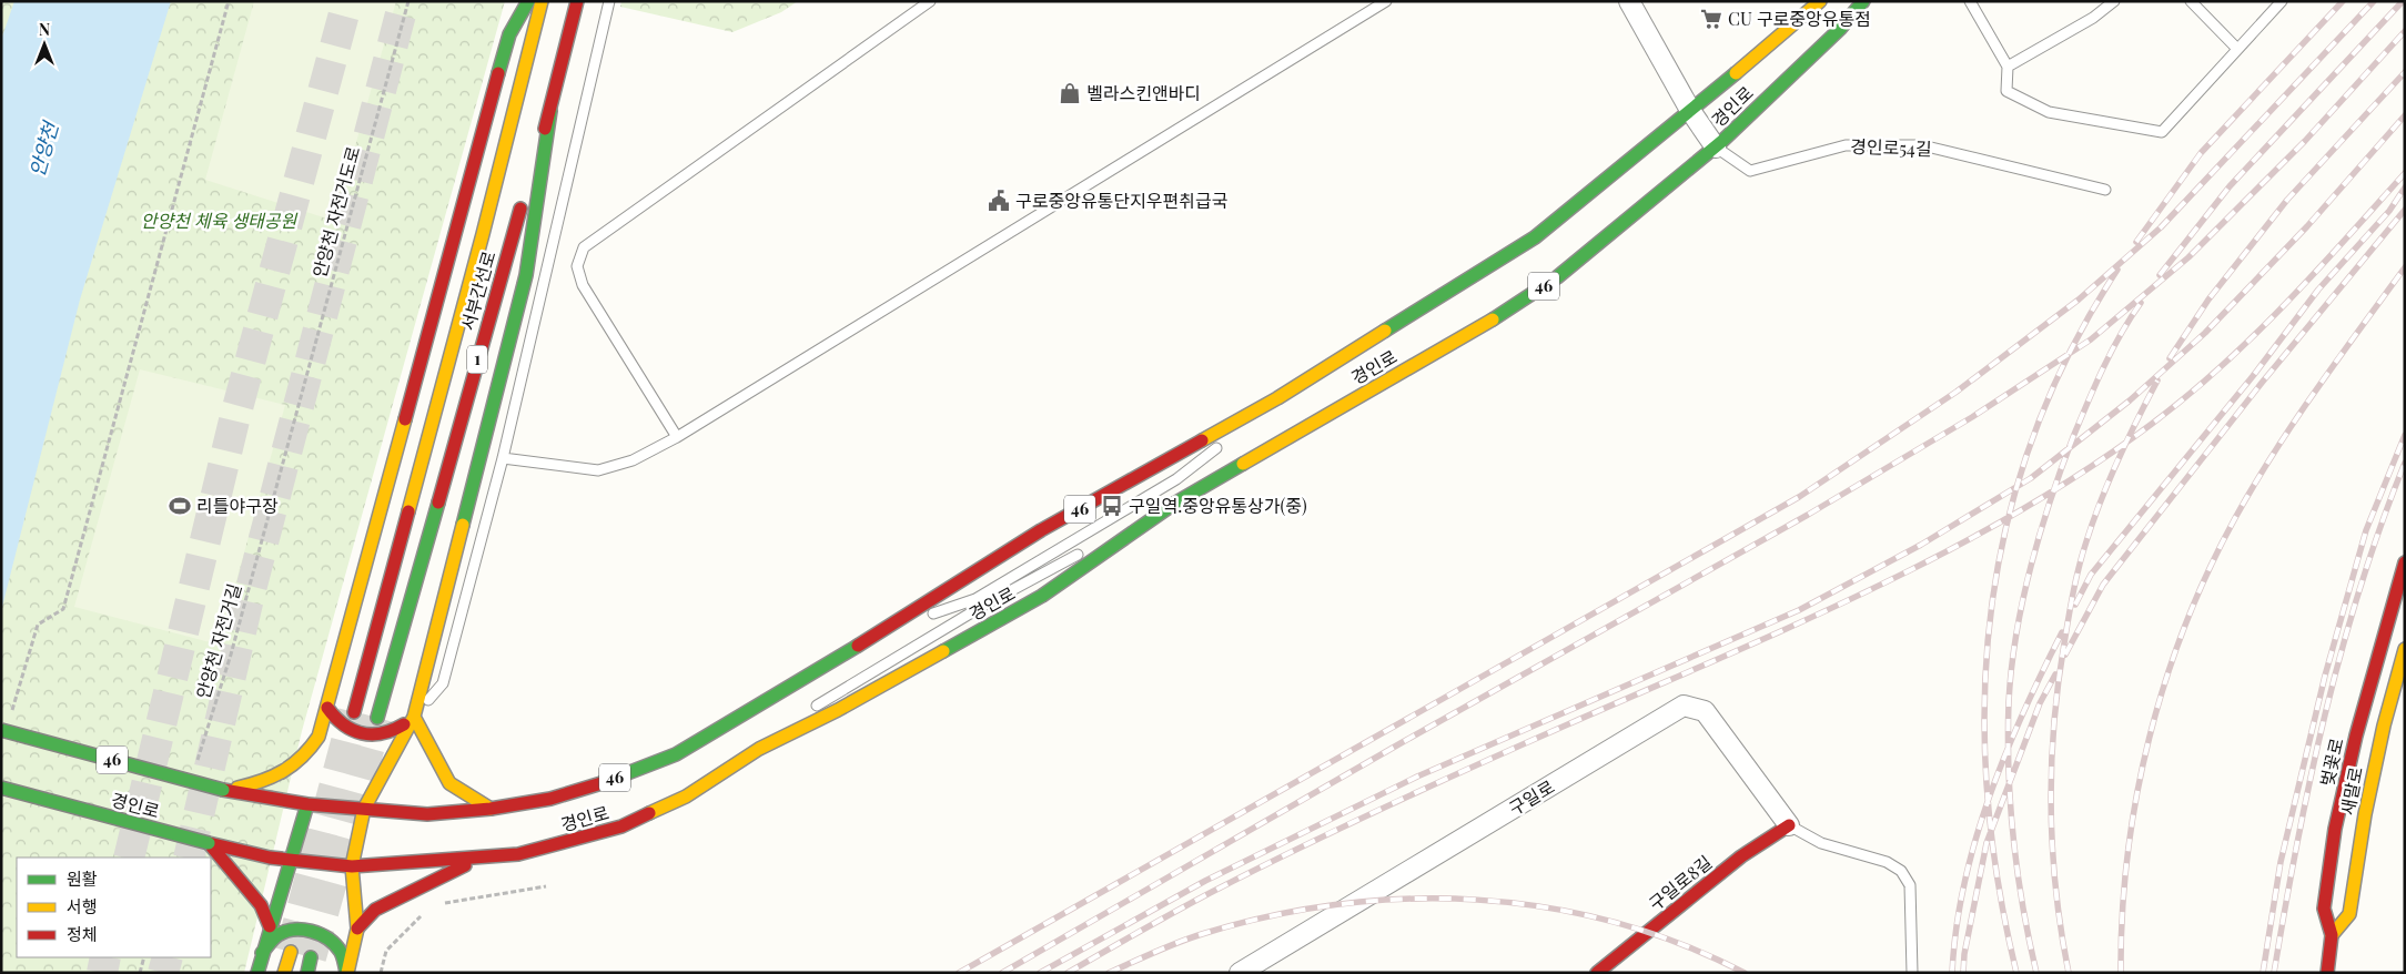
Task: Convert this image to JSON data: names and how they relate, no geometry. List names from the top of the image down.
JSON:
{
  "streets": {
    "main road": [
      "경인로",
      "46",
      "서부간선로",
      "1",
      "벚꽃로",
      "새말로",
      "구일로8길"
    ],
    "street": ["구일로"],
    "lane": ["경인로54길"],
    "path": ["안양천 자전거도로", "안양천 자전거길"]
  },
  "crossings": [
    ["경인로", "경인로54길"],
    ["안양천 자전거도로", "안양천 자전거길"],
    ["벚꽃로", "새말로"],
    ["구일로", "구일로8길"]
  ],
  "water": ["안양천"],
  "parks": ["안양천 체육 생태공원"],
  "places": {
    "supermarket": ["CU 구로중앙유통점"],
    "shop": ["벨라스킨앤바디"],
    "public building": ["구로중앙유통단지우편취급국"],
    "sports": ["리틀야구장"],
    "bus stop": ["구일역.중앙유통상가(중)"]
  },
  "legend": ["원활", "서행", "정체"],
  "north": "top"
}
